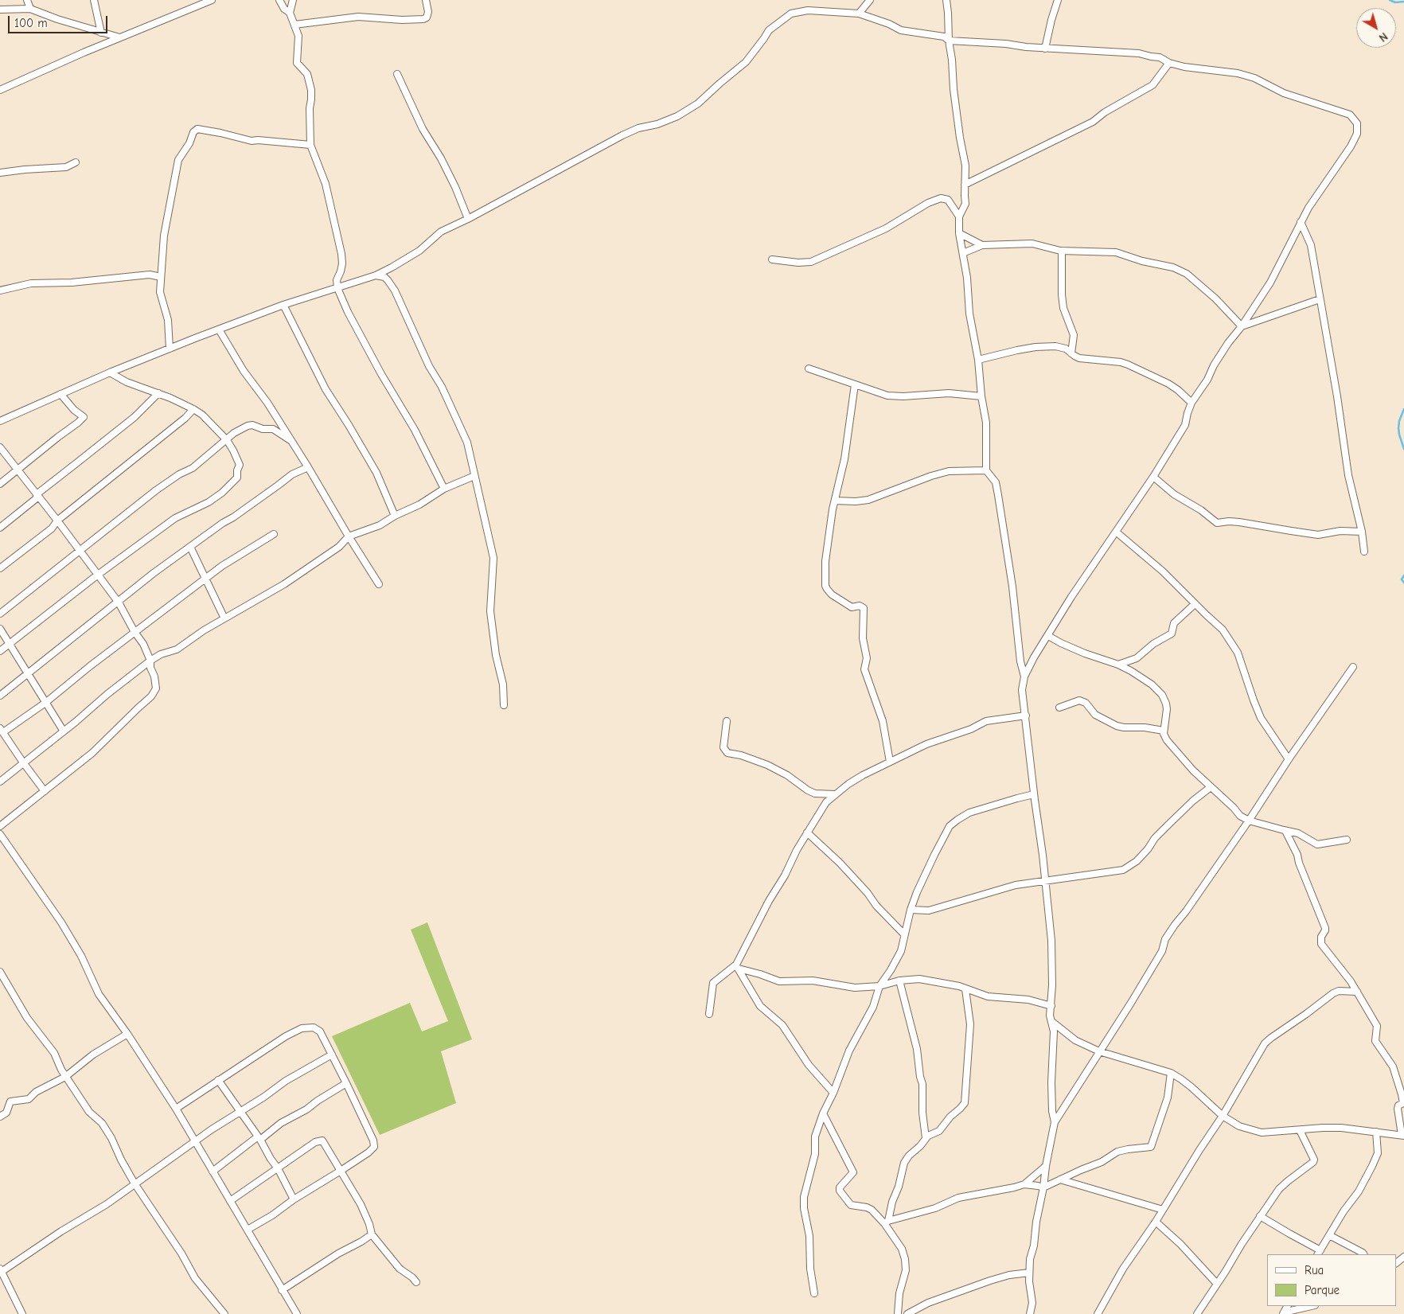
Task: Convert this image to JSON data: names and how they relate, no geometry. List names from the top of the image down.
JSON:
{
  "legend": ["Rua", "Parque"],
  "scale_bar": "100 m",
  "north": "bottom right"
}
